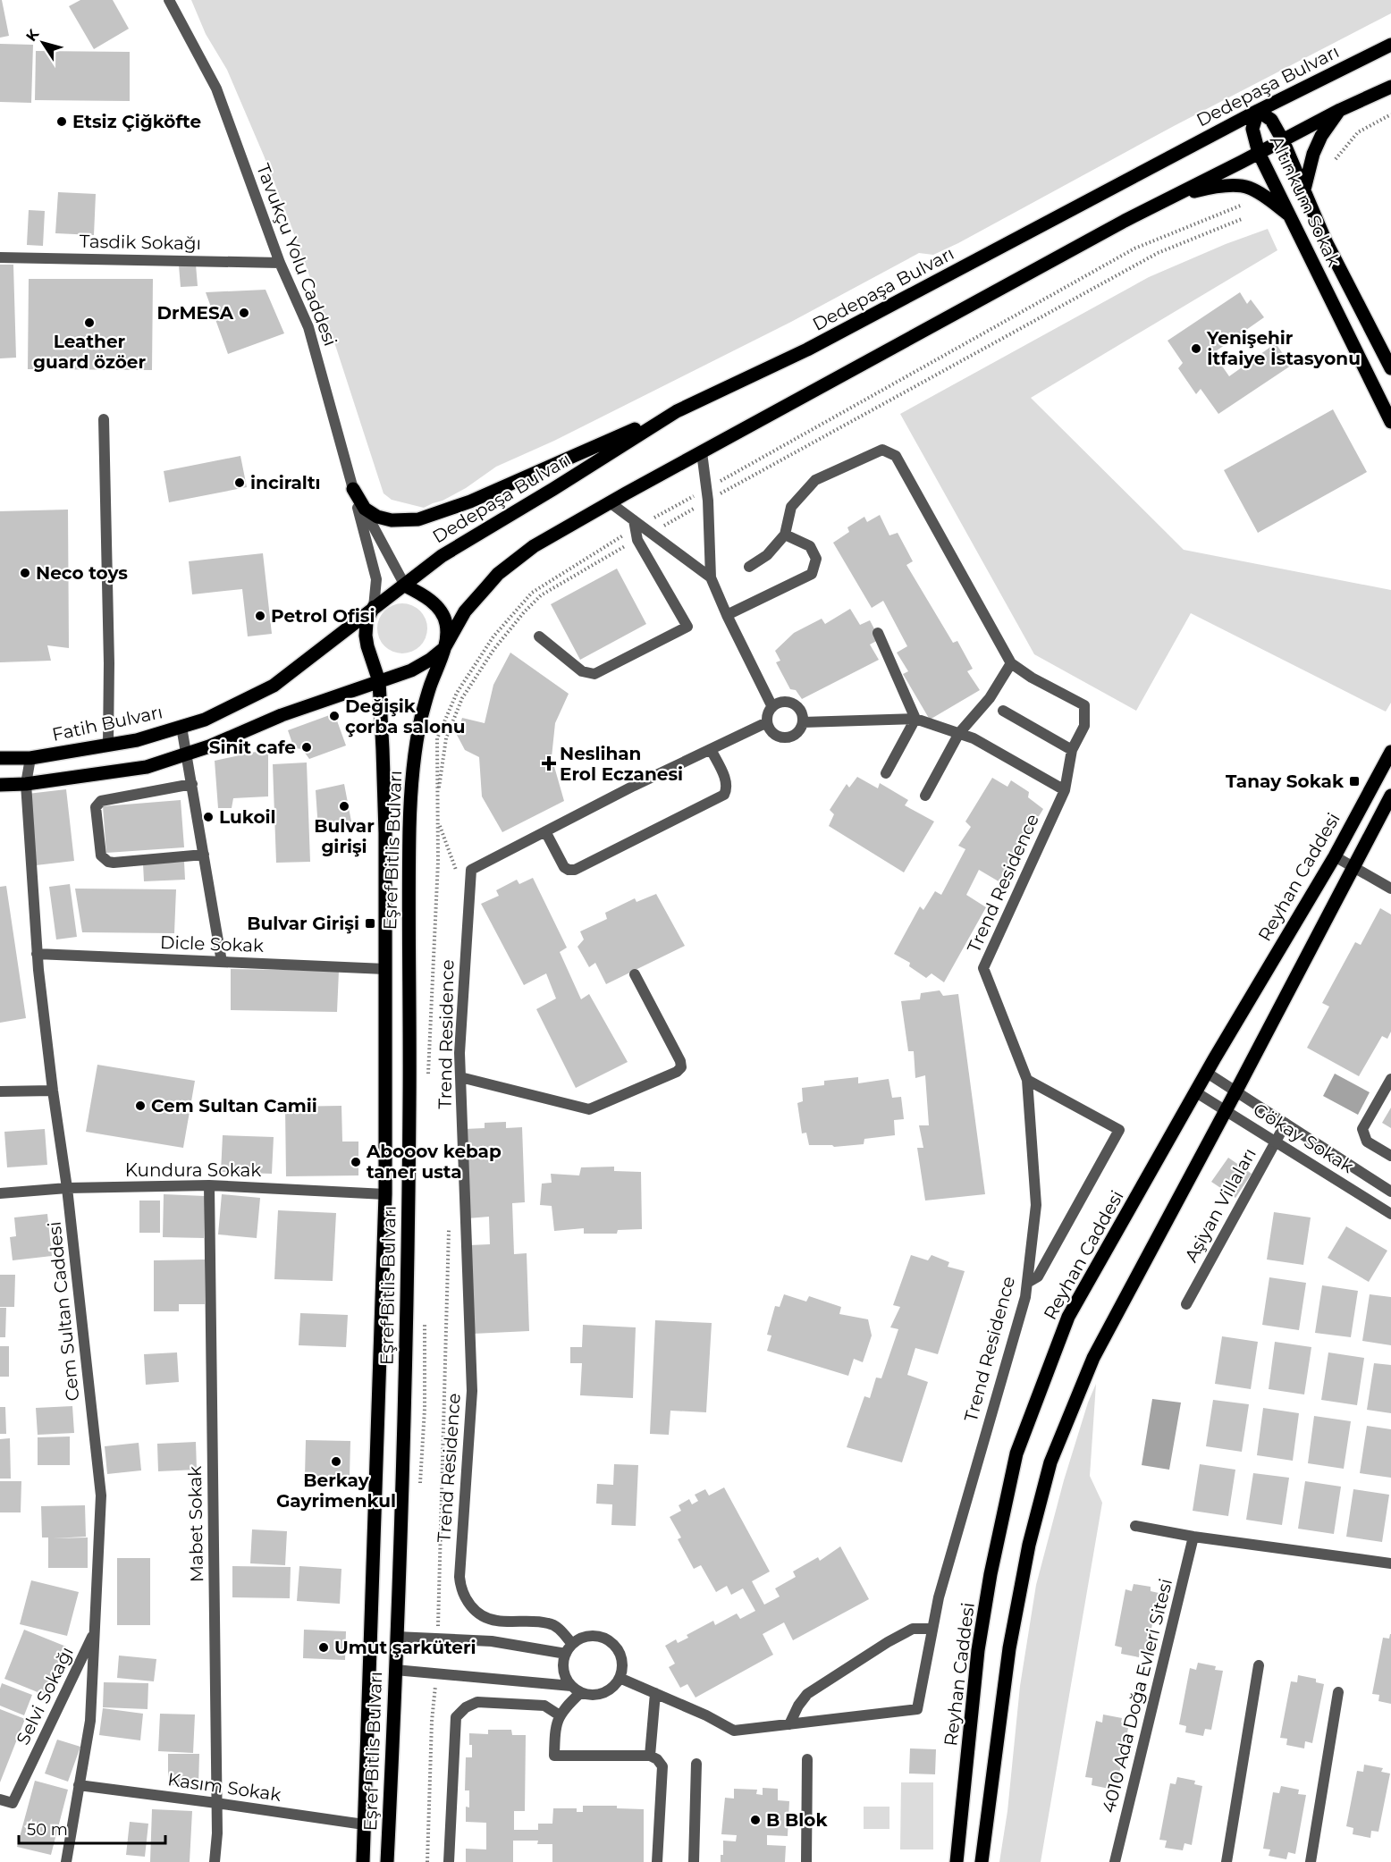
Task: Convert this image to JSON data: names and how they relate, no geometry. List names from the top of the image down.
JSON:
{
  "streets": {
    "main road": [
      "Dedepaşa Bulvarı",
      "Altınkum Sokak",
      "Fatih Bulvarı",
      "Eşref Bitlis Bulvarı",
      "Reyhan Caddesi"
    ],
    "street": [
      "Tasdik Sokağı",
      "Tavukçu Yolu Caddesi",
      "Trend Residence",
      "Dicle Sokak",
      "Gökay Sokak",
      "Kundura Sokak",
      "Aşiyan Villaları",
      "Cem Sultan Caddesi",
      "Mabet Sokak",
      "Selvi Sokağı",
      "4010 Ada Doğa Evleri Sitesi",
      "Kasım Sokak"
    ]
  },
  "crossings": [
    ["Dedepaşa Bulvarı", "Altınkum Sokak"],
    ["Dedepaşa Bulvarı", "Tavukçu Yolu Caddesi"],
    ["Dedepaşa Bulvarı", "Fatih Bulvarı"],
    ["Dedepaşa Bulvarı", "Eşref Bitlis Bulvarı"],
    ["Tasdik Sokağı", "Tavukçu Yolu Caddesi"],
    ["Tavukçu Yolu Caddesi", "Fatih Bulvarı"],
    ["Tavukçu Yolu Caddesi", "Eşref Bitlis Bulvarı"],
    ["Fatih Bulvarı", "Eşref Bitlis Bulvarı"],
    ["Fatih Bulvarı", "Cem Sultan Caddesi"],
    ["Eşref Bitlis Bulvarı", "Dicle Sokak"],
    ["Eşref Bitlis Bulvarı", "Kundura Sokak"],
    ["Eşref Bitlis Bulvarı", "Kasım Sokak"],
    ["Reyhan Caddesi", "Gökay Sokak"],
    ["Dicle Sokak", "Cem Sultan Caddesi"],
    ["Gökay Sokak", "Aşiyan Villaları"],
    ["Kundura Sokak", "Cem Sultan Caddesi"],
    ["Kundura Sokak", "Mabet Sokak"],
    ["Cem Sultan Caddesi", "Selvi Sokağı"],
    ["Cem Sultan Caddesi", "Kasım Sokak"],
    ["Mabet Sokak", "Kasım Sokak"]
  ],
  "places": {
    "other": [
      "Etsiz Çiğköfte",
      "DrMESA",
      "Leather guard özöer",
      "Yenişehir İtfaiye İstasyonu",
      "inciraltı",
      "Neco toys",
      "Petrol Ofisi",
      "Değişik çorba salonu",
      "Sinit cafe",
      "Bulvar girişi",
      "Lukoil",
      "Cem Sultan Camii",
      "Abooov kebap taner usta",
      "Berkay Gayrimenkul",
      "Umut şarküteri",
      "B Blok"
    ],
    "health": ["Neslihan Erol Eczanesi"],
    "transit": ["Tanay Sokak", "Bulvar Girişi"]
  },
  "scale_bar": "50 m",
  "north": "top left"
}
